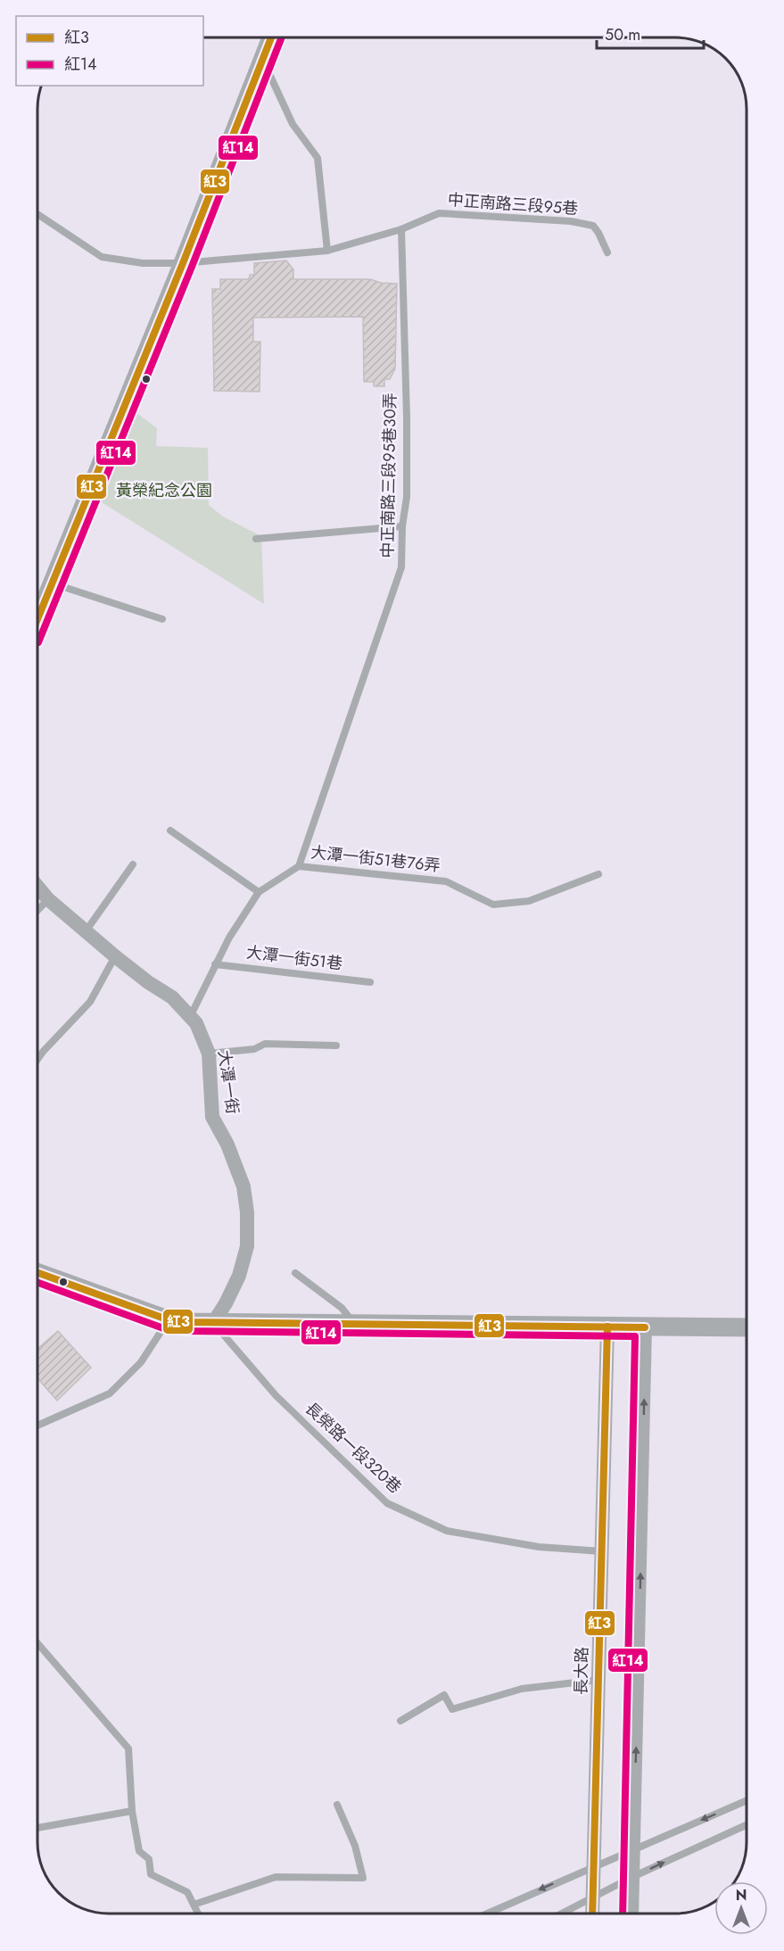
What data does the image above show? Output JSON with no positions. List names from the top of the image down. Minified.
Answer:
{"streets":{"street":["大潭一街","長大路"],"lane":["中正南路三段95巷","中正南路三段95巷30弄","大潭一街51巷76弄","大潭一街51巷","長榮路一段320巷"]},"crossings":[["中正南路三段95巷","中正南路三段95巷30弄"],["中正南路三段95巷30弄","大潭一街51巷76弄"],["中正南路三段95巷30弄","大潭一街51巷"],["大潭一街51巷76弄","大潭一街51巷"],["大潭一街51巷","大潭一街"],["大潭一街","長榮路一段320巷"],["長榮路一段320巷","長大路"]],"parks":["黃榮紀念公園"],"lines":["transit line 紅3","transit line 紅14"],"legend":["紅3","紅14"],"scale_bar":"50 m","north":"top"}
